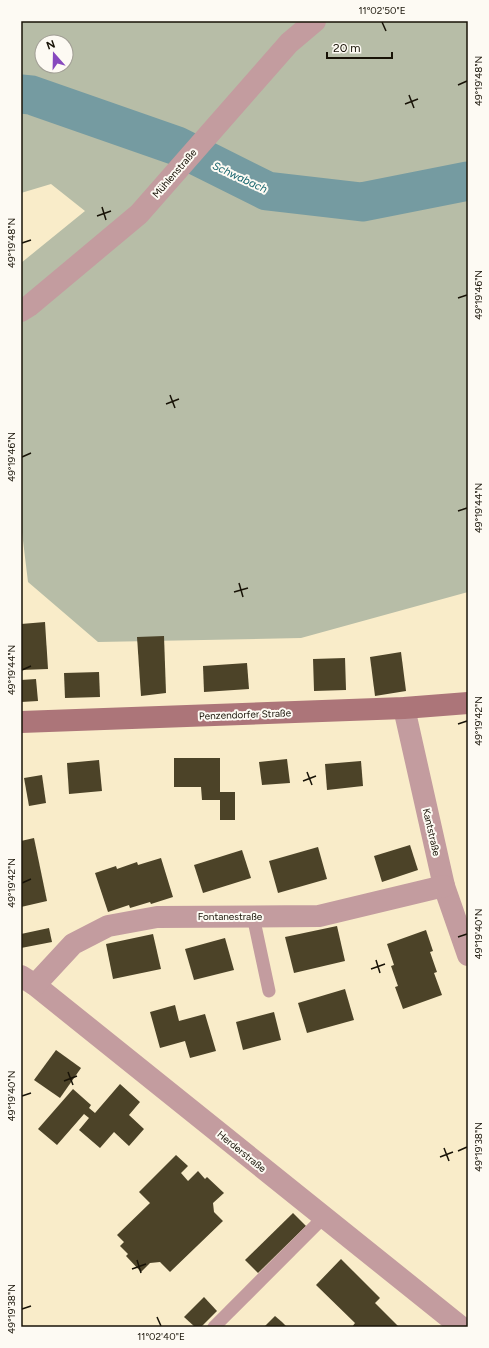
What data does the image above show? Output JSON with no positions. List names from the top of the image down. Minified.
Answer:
{"streets":{"main road":["Penzendorfer Straße"],"street":["Mühlenstraße","Kantstraße","Fontanestraße","Herderstraße"]},"crossings":[["Penzendorfer Straße","Kantstraße"],["Kantstraße","Fontanestraße"],["Fontanestraße","Herderstraße"]],"water":["Schwabach"],"scale_bar":"20 m","north":"top","coordinates":["11°02'50\"E","49°19'48\"N","49°19'46\"N","49°19'44\"N","49°19'42\"N","49°19'40\"N","49°19'38\"N","11°02'40\"E"]}
